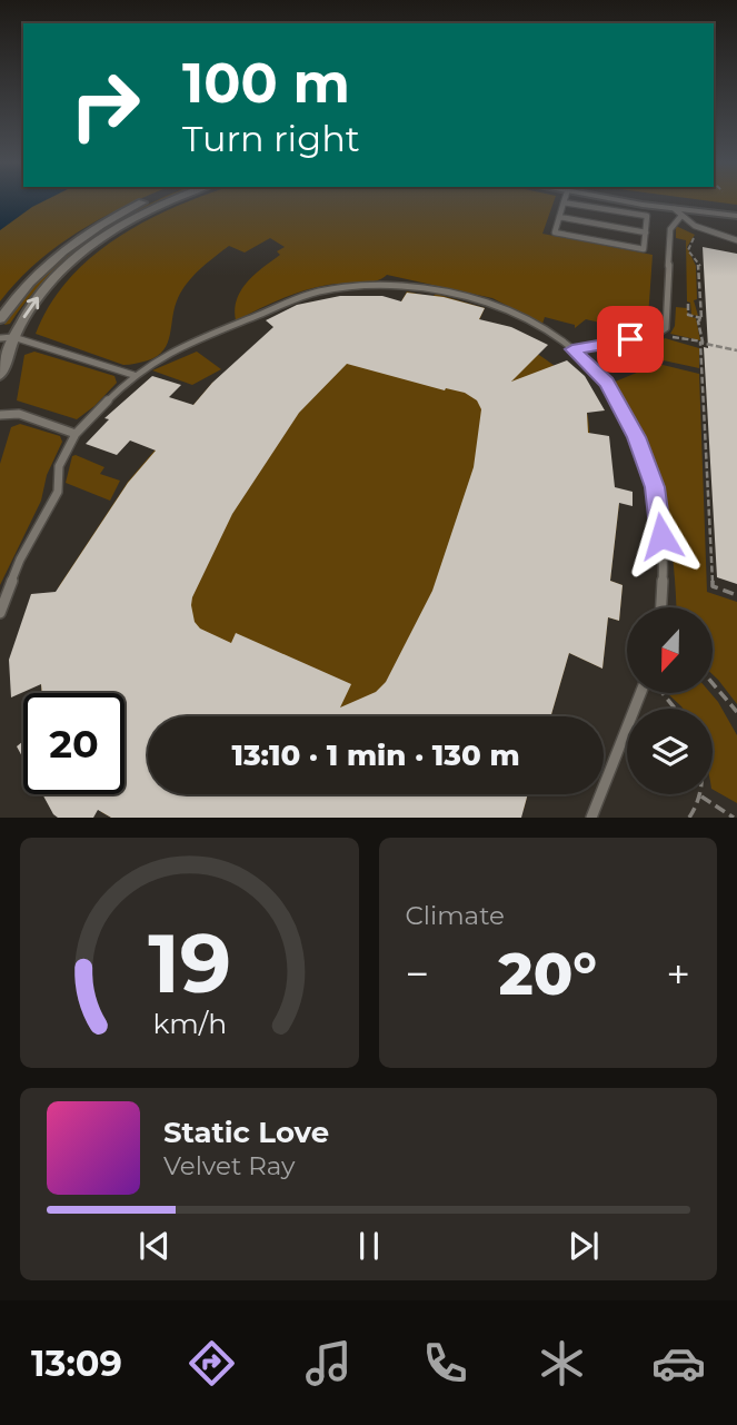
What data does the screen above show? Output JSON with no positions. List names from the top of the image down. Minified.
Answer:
{"north":"bottom","page":{"turn":["100 m","Turn right"],"limit":"20","trip":"13:10 · 1 min · 130 m","tile":"Climate","heat":["−","20°","+"],"song":["Static Love","Velvet Ray"],"tabs":"13:09","gauge":["19","km/h"]}}
